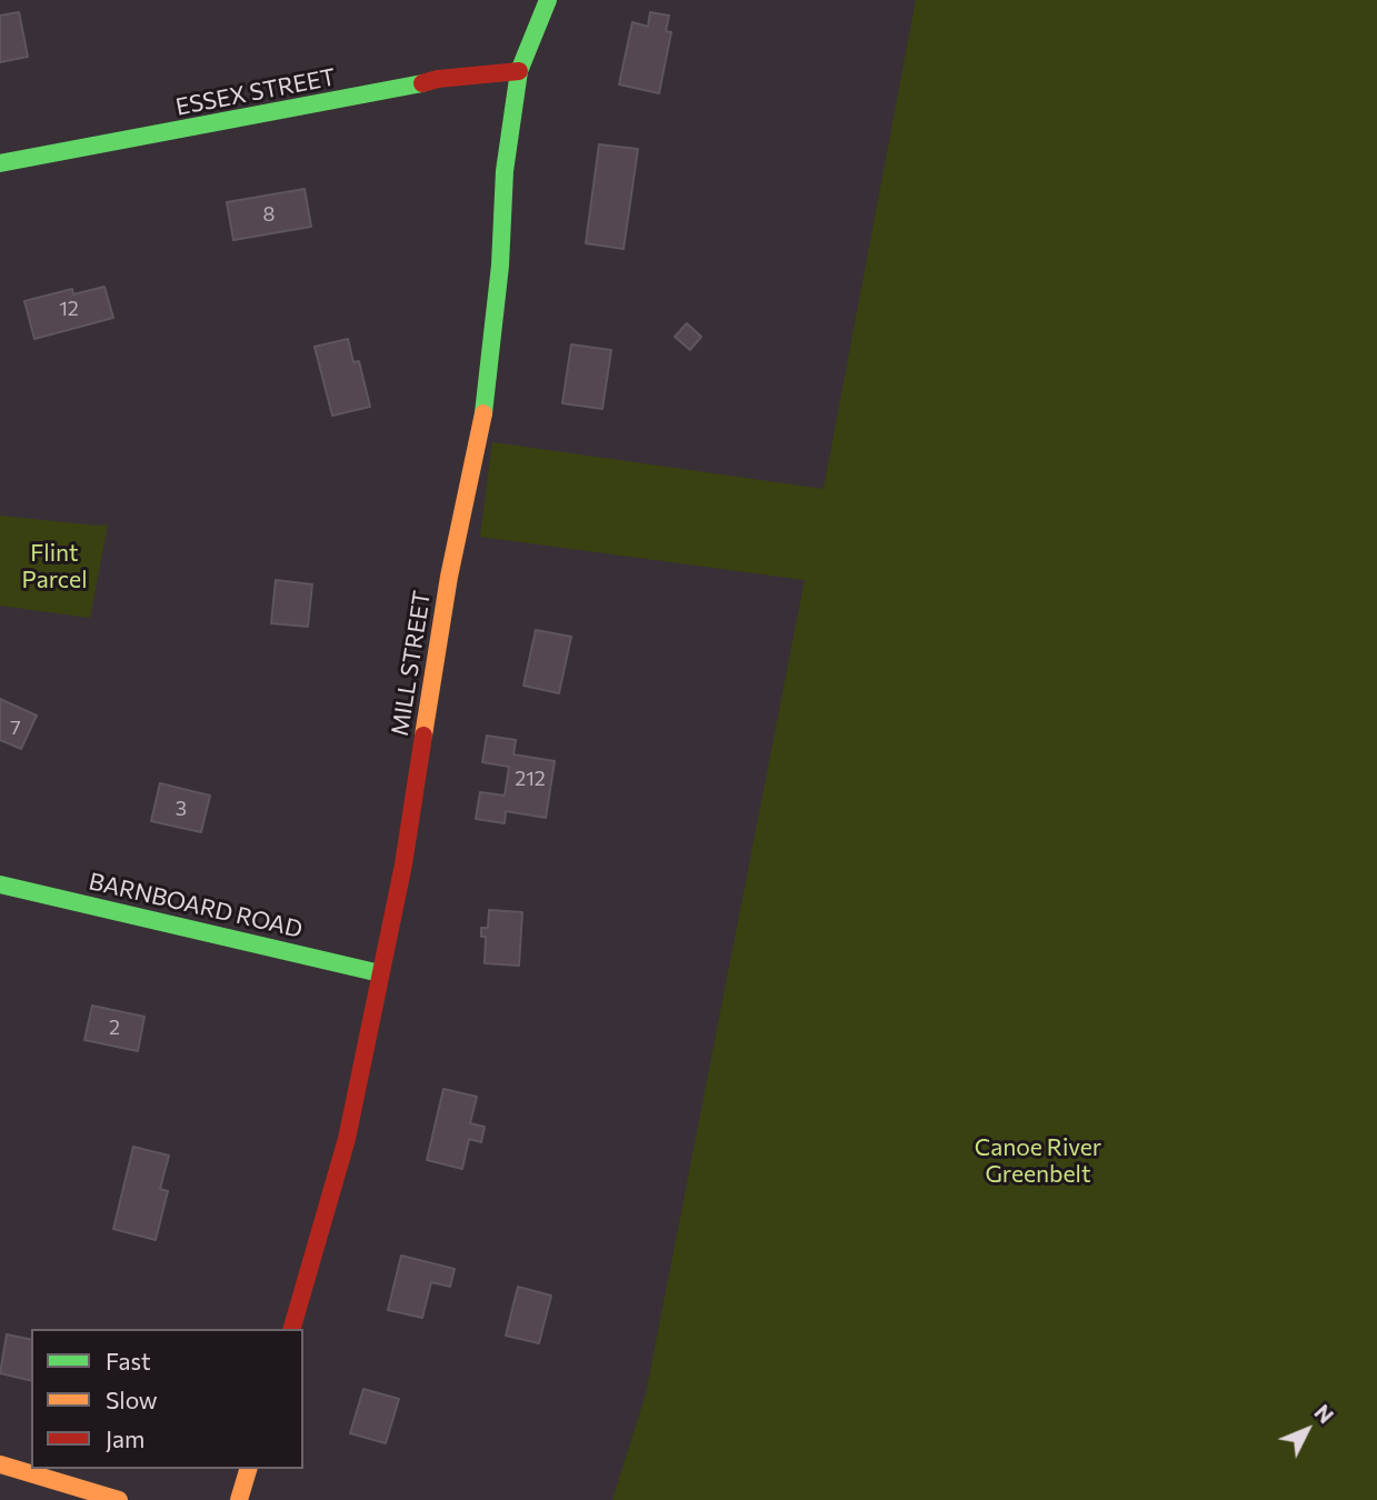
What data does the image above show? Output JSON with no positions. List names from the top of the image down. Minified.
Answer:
{"streets":{"street":["ESSEX STREET","MILL STREET","BARNBOARD ROAD"]},"crossings":[["ESSEX STREET","MILL STREET"],["MILL STREET","BARNBOARD ROAD"]],"parks":["Flint Parcel","Canoe River Greenbelt"],"house_numbers":["8","12","7","212","3","2"],"legend":["Fast","Slow","Jam"],"north":"top right"}
